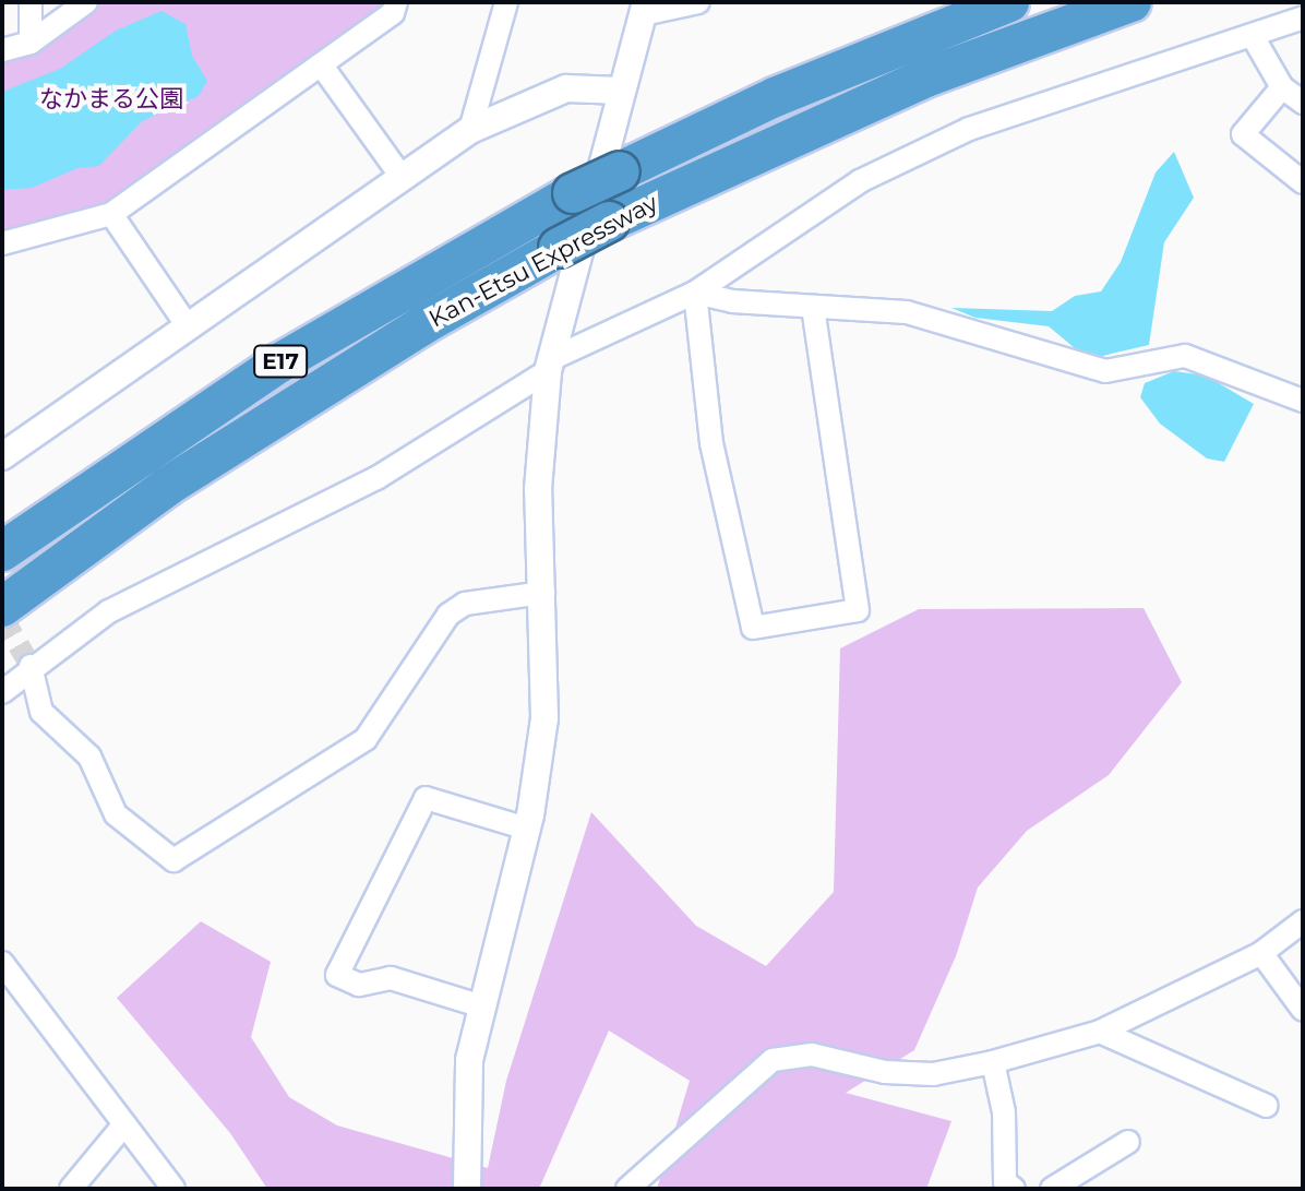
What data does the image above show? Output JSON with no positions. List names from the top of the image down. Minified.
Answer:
{"streets":{"highway":["Kan-Etsu Expressway","E17"]},"parks":["なかまる公園"]}
